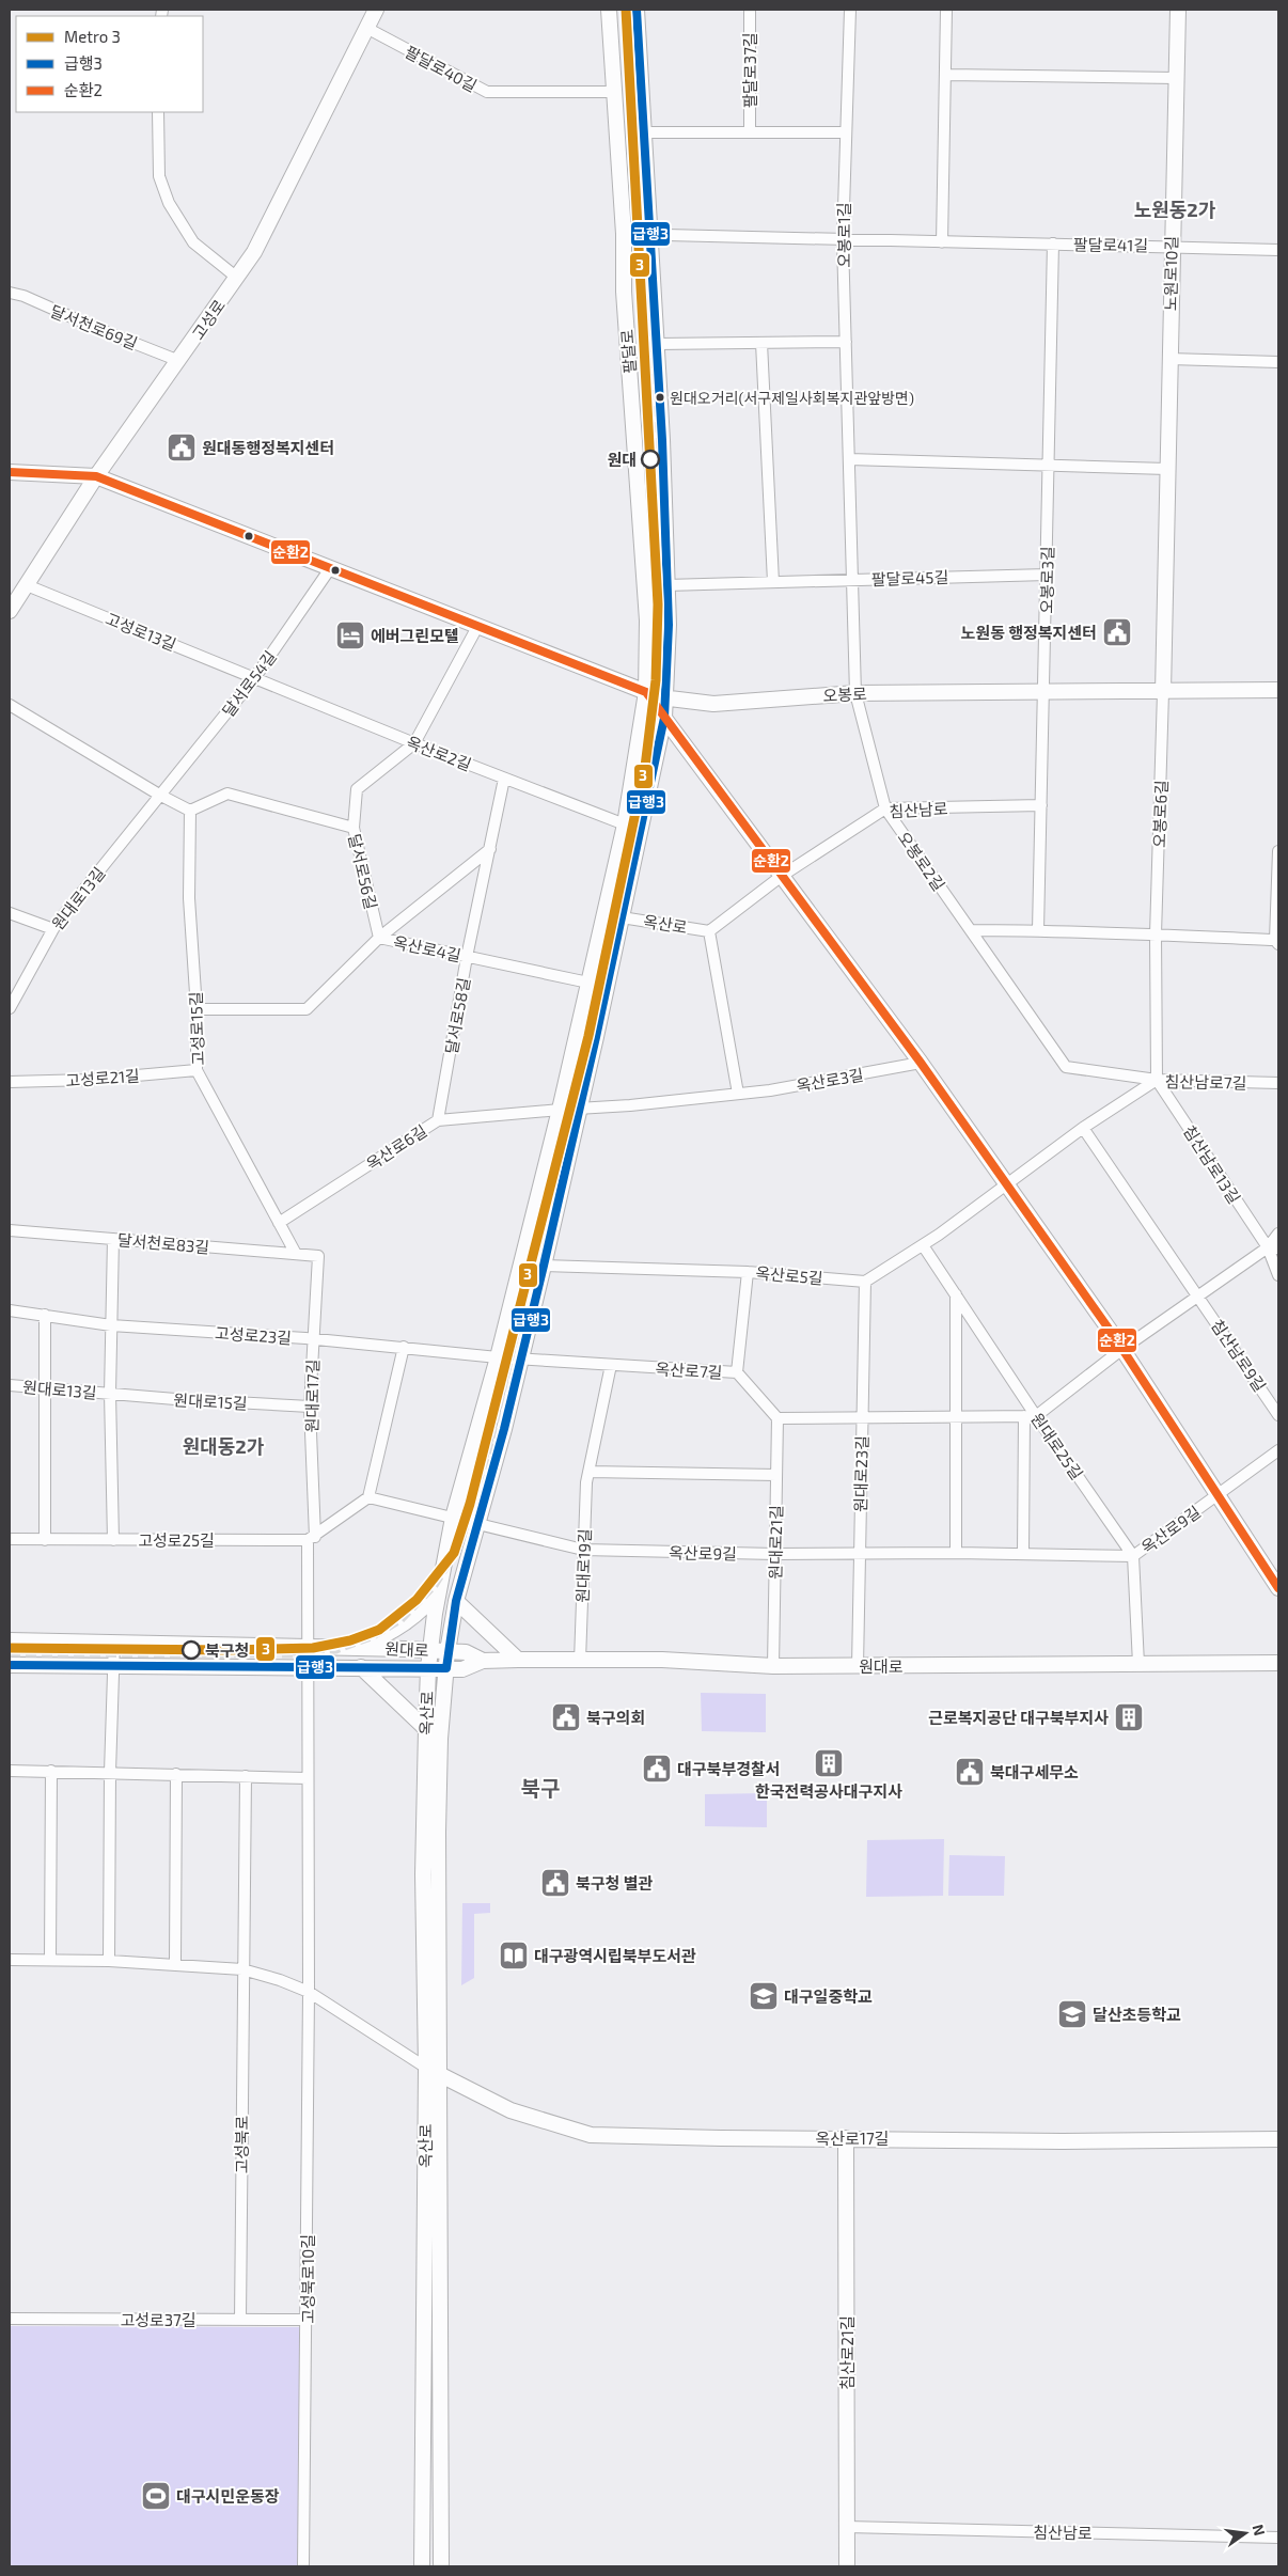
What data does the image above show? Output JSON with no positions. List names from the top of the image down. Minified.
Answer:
{"streets":{"main road":["노원로10길","고성로","팔달로","오봉로","옥산로","원대로","옥산로17길","침산로21길"],"street":["팔달로40길","팔달로37길","오봉로1길","팔달로41길","달서천로69길","팔달로45길","오봉로3길","고성로13길","달서로54길","옥산로2길","침산남로","오봉로6길","오봉로2길","달서로56길","원대로13길","옥산로4길","달서로58길","고성로15길","고성로21길","옥산로3길","침산남로7길","옥산로6길","침산남로13길","달서천로83길","옥산로5길","고성로23길","침산남로9길","옥산로7길","원대로17길","원대로15길","원대로25길","원대로23길","옥산로9길","고성로25길","원대로21길","원대로19길","고성북로","고성북로10길","고성로37길"]},"crossings":[["팔달로40길","고성로"],["팔달로40길","팔달로"],["오봉로1길","팔달로41길"],["오봉로1길","팔달로"],["오봉로1길","팔달로45길"],["오봉로1길","오봉로"],["오봉로1길","오봉로2길"],["팔달로41길","노원로10길"],["팔달로41길","팔달로"],["팔달로41길","오봉로3길"],["팔달로41길","옥산로"],["노원로10길","오봉로"],["노원로10길","오봉로6길"],["고성로","달서천로69길"],["고성로","고성로13길"],["고성로","오봉로"],["팔달로","오봉로"],["팔달로","옥산로"],["팔달로45길","오봉로3길"],["팔달로45길","옥산로"],["오봉로3길","오봉로"],["고성로13길","달서로54길"],["고성로13길","옥산로2길"],["달서로54길","오봉로"],["달서로54길","옥산로2길"],["달서로54길","원대로13길"],["오봉로","오봉로6길"],["오봉로","오봉로2길"],["오봉로","달서로56길"],["오봉로","옥산로"],["옥산로2길","달서로56길"],["옥산로2길","옥산로"],["옥산로2길","달서로58길"],["침산남로","오봉로2길"],["침산남로","옥산로"],["침산남로","침산로21길"],["오봉로6길","오봉로2길"],["오봉로6길","침산남로7길"],["오봉로6길","침산남로13길"],["오봉로2길","침산남로7길"],["오봉로2길","침산남로13길"],["달서로56길","옥산로4길"],["원대로13길","원대로15길"],["옥산로","옥산로4길"],["옥산로","옥산로3길"],["옥산로","옥산로6길"],["옥산로","옥산로5길"],["옥산로","고성로23길"],["옥산로","옥산로7길"],["옥산로","옥산로9길"],["옥산로","원대로"],["옥산로","옥산로17길"],["옥산로4길","달서로58길"],["옥산로4길","고성로15길"],["달서로58길","옥산로6길"],["고성로15길","고성로21길"],["고성로15길","옥산로6길"],["고성로15길","달서천로83길"],["옥산로3길","옥산로6길"],["침산남로7길","침산남로13길"],["달서천로83길","원대로17길"],["옥산로5길","원대로23길"],["고성로23길","옥산로7길"],["고성로23길","원대로17길"],["옥산로7길","원대로21길"],["옥산로7길","원대로19길"],["원대로17길","원대로15길"],["원대로17길","고성로25길"],["원대로25길","옥산로9길"],["원대로23길","옥산로9길"],["원대로23길","원대로"],["옥산로9길","원대로21길"],["옥산로9길","원대로19길"],["원대로21길","원대로"],["원대로19길","원대로"],["옥산로17길","침산로21길"],["고성북로","고성로37길"],["고성북로10길","고성로37길"]],"districts":["노원동2가","원대동2가","북구"],"places":{"other":["원대오거리(서구제일사회복지관앞방면)","원대","북구청"],"public building":["원대동행정복지센터","노원동 행정복지센터","북구의회","대구북부경찰서","북대구세무소","북구청 별관"],"hotel":["에버그린모텔"],"building":["근로복지공단 대구북부지사","한국전력공사대구지사"],"library":["대구광역시립북부도서관"],"school or university":["대구일중학교","달산초등학교"],"sports":["대구시민운동장"]},"lines":["metro line 3","transit line 급행3","transit line 순환2"],"legend":["Metro 3","급행3","순환2"],"north":"right"}
